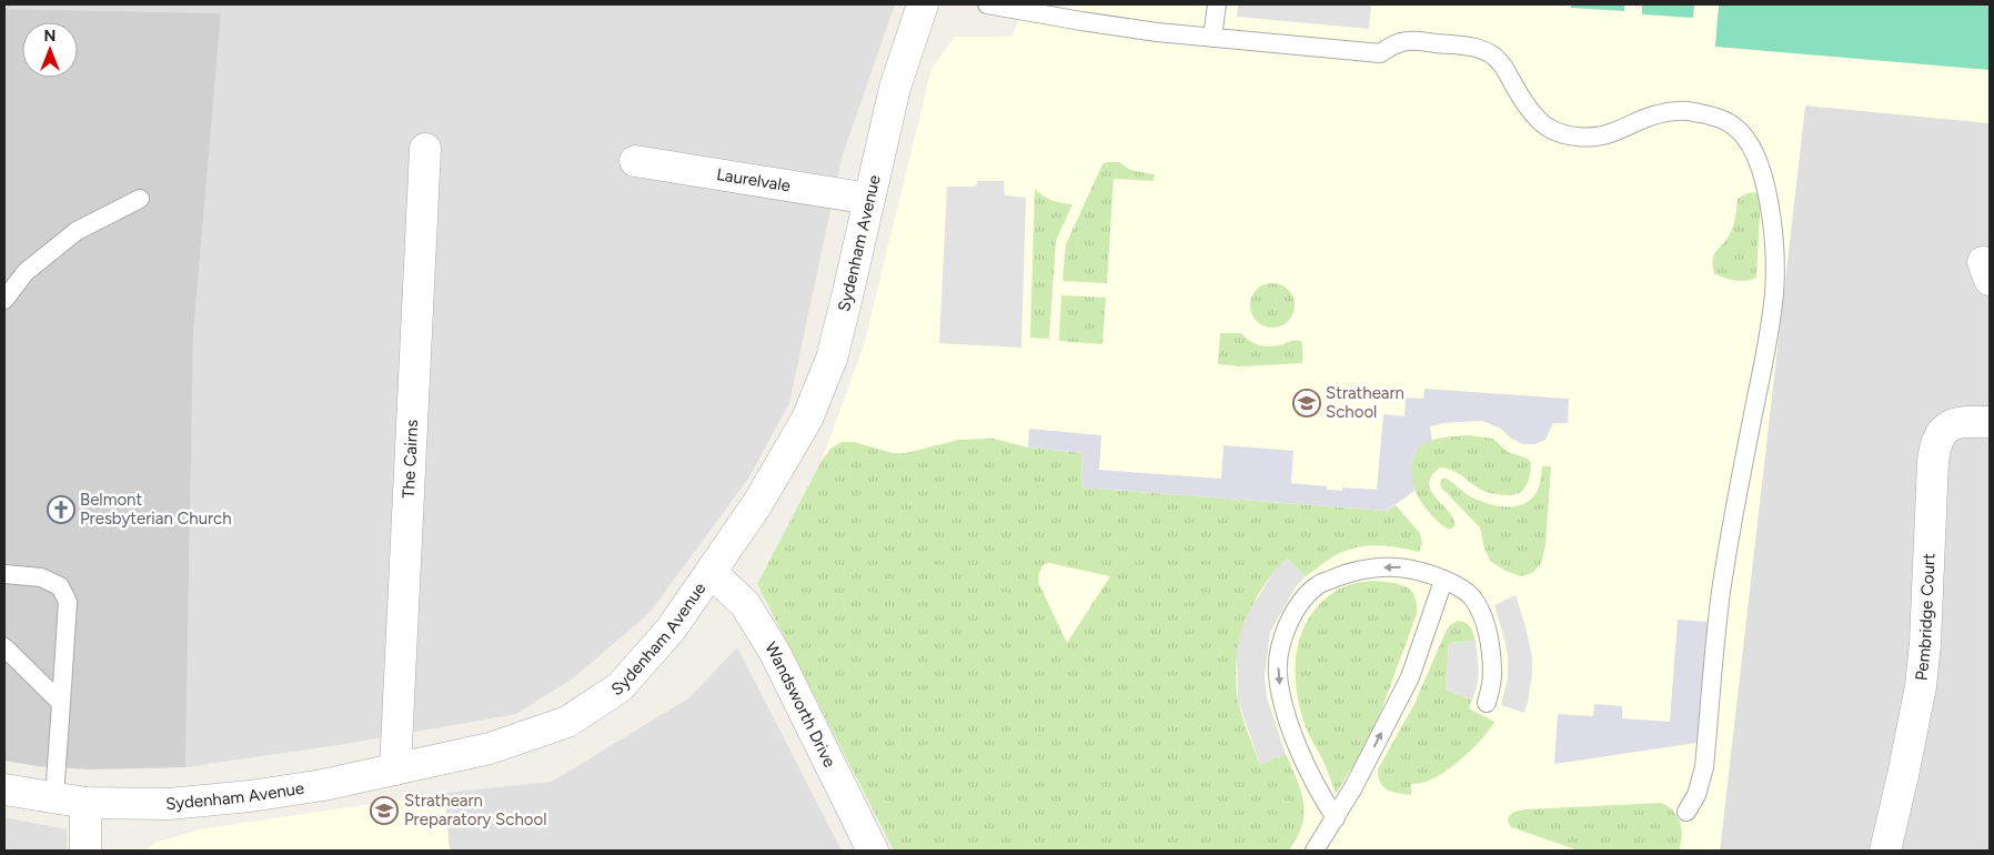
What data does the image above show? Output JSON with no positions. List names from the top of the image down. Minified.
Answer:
{"streets":{"street":["Laurelvale","Sydenham Avenue","The Cairns","Pembridge Court","Wandsworth Drive"]},"crossings":[["Laurelvale","Sydenham Avenue"],["Sydenham Avenue","The Cairns"],["Sydenham Avenue","Wandsworth Drive"]],"places":{"school or university":["Strathearn School","Strathearn Preparatory School"],"church":["Belmont Presbyterian Church"]},"north":"top"}
